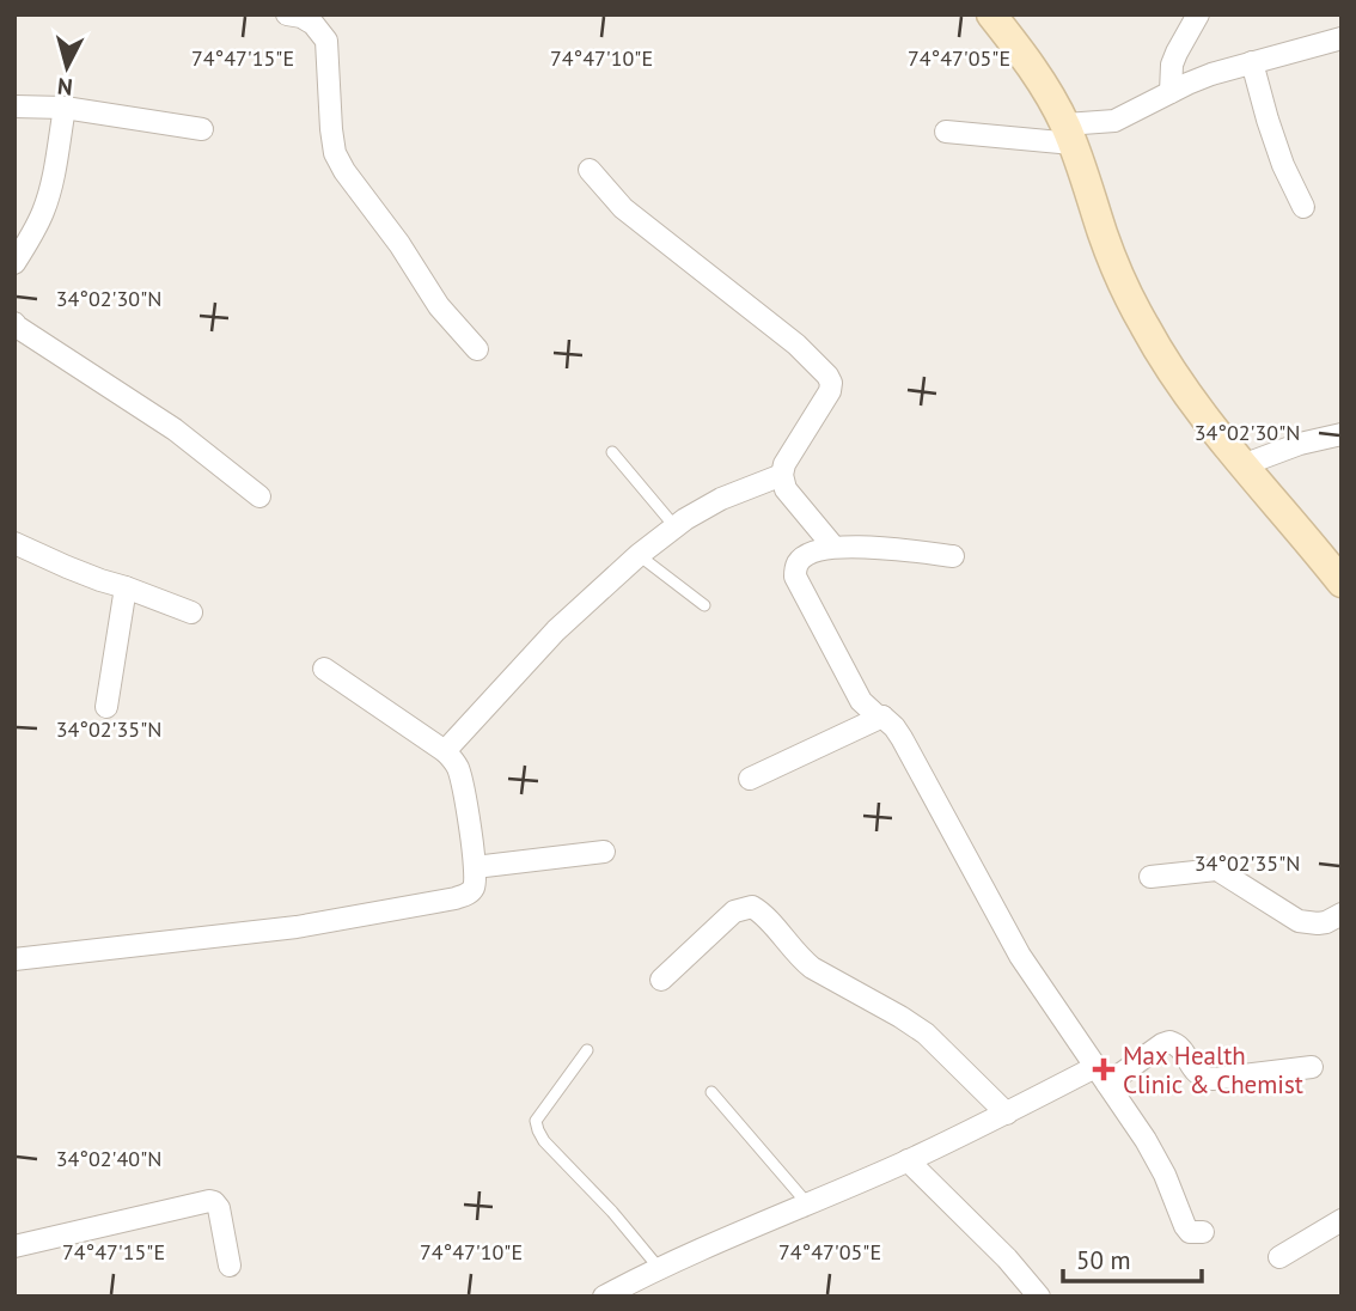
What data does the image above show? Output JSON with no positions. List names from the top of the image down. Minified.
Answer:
{"places":{"health":["Max Health Clinic & Chemist"]},"scale_bar":"50 m","north":"bottom","coordinates":["74°47'15\"E","74°47'10\"E","74°47'05\"E","34°02'30\"N","34°02'35\"N","34°02'40\"N"]}
